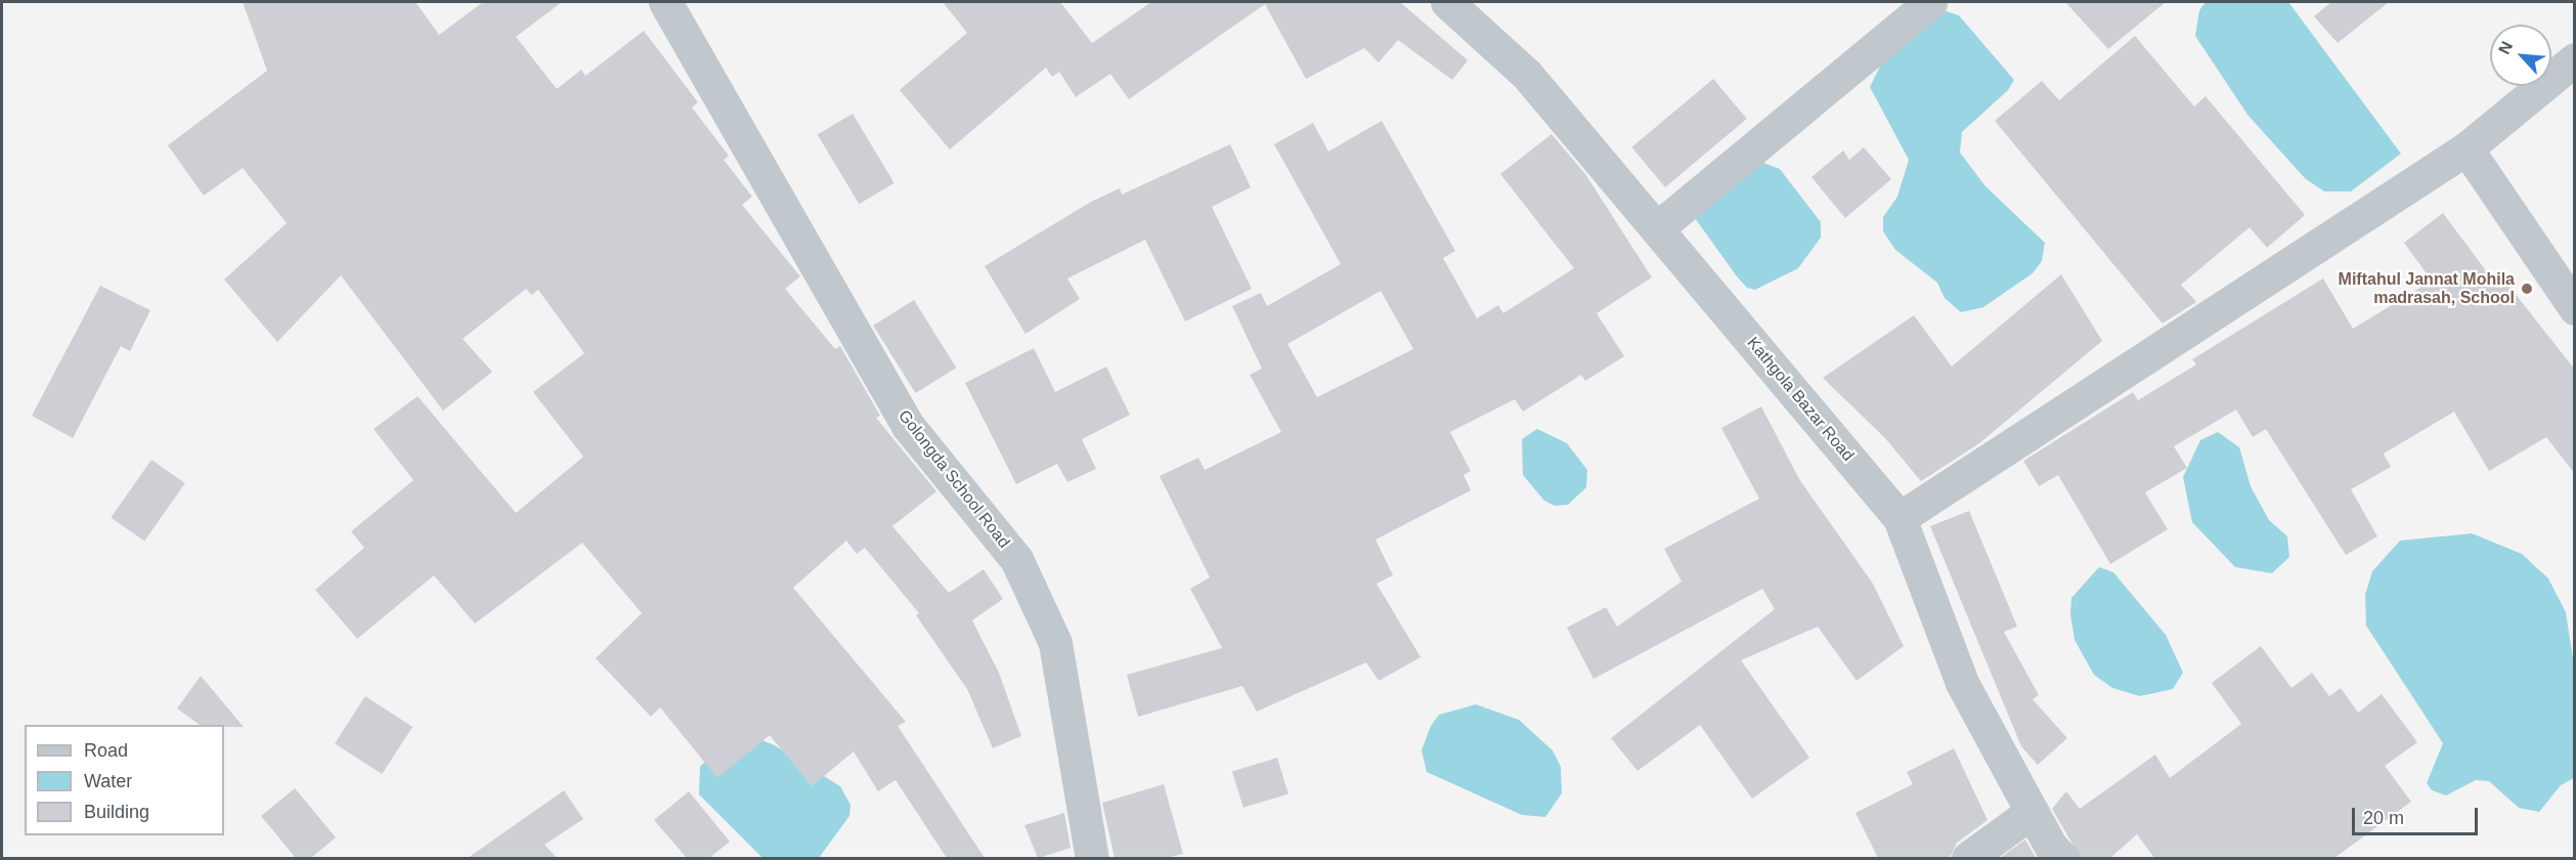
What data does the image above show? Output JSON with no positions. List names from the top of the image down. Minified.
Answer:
{"streets":{"street":["Kathgola Bazar Road","Golongda School Road"]},"places":["Miftahul Jannat Mohila madrasah, School"],"legend":["Road","Water","Building"],"scale_bar":"20 m","north":"top left"}
